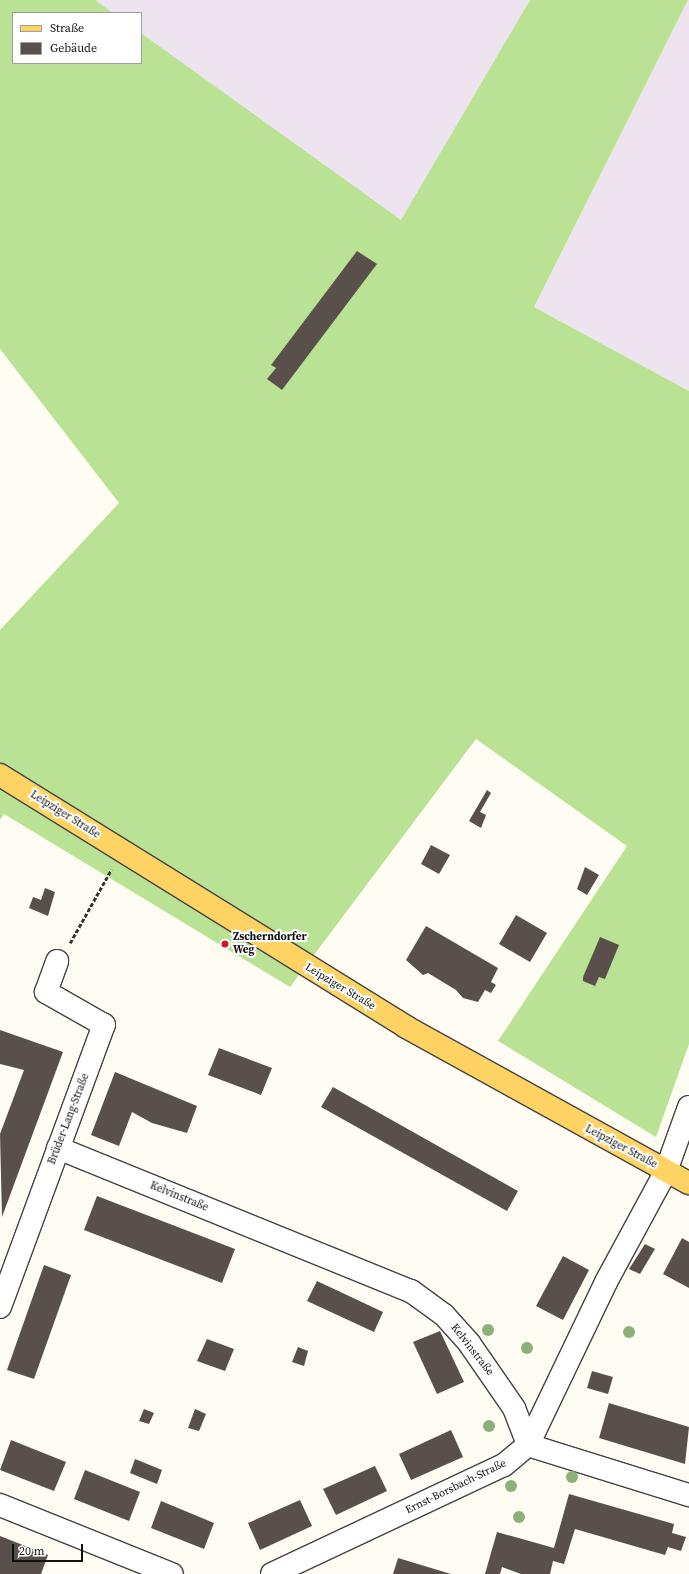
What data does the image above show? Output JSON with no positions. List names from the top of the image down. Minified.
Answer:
{"streets":{"main road":["Leipziger Straße"],"street":["Brüder-Lang-Straße","Kelvinstraße","Ernst-Borsbach-Straße"]},"crossings":[["Brüder-Lang-Straße","Kelvinstraße"],["Kelvinstraße","Ernst-Borsbach-Straße"]],"places":["Zscherndorfer Weg"],"legend":["Straße","Gebäude"],"scale_bar":"20 m"}
